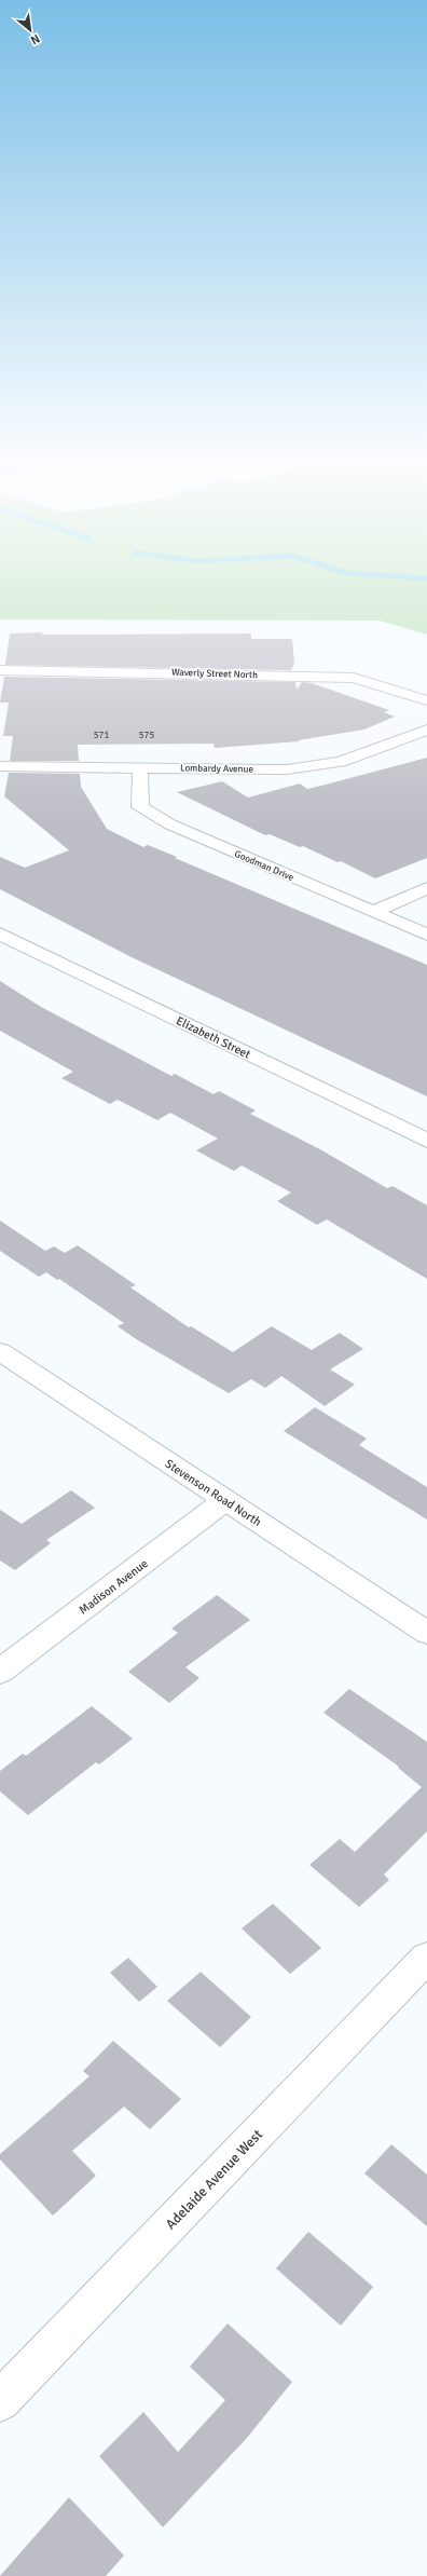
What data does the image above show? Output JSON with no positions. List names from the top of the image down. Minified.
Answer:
{"streets":{"street":["Waverly Street North","Lombardy Avenue","Goodman Drive","Elizabeth Street","Stevenson Road North","Madison Avenue","Adelaide Avenue West"]},"crossings":[["Lombardy Avenue","Goodman Drive"],["Stevenson Road North","Madison Avenue"]],"house_numbers":["571","575"],"north":"bottom right"}
